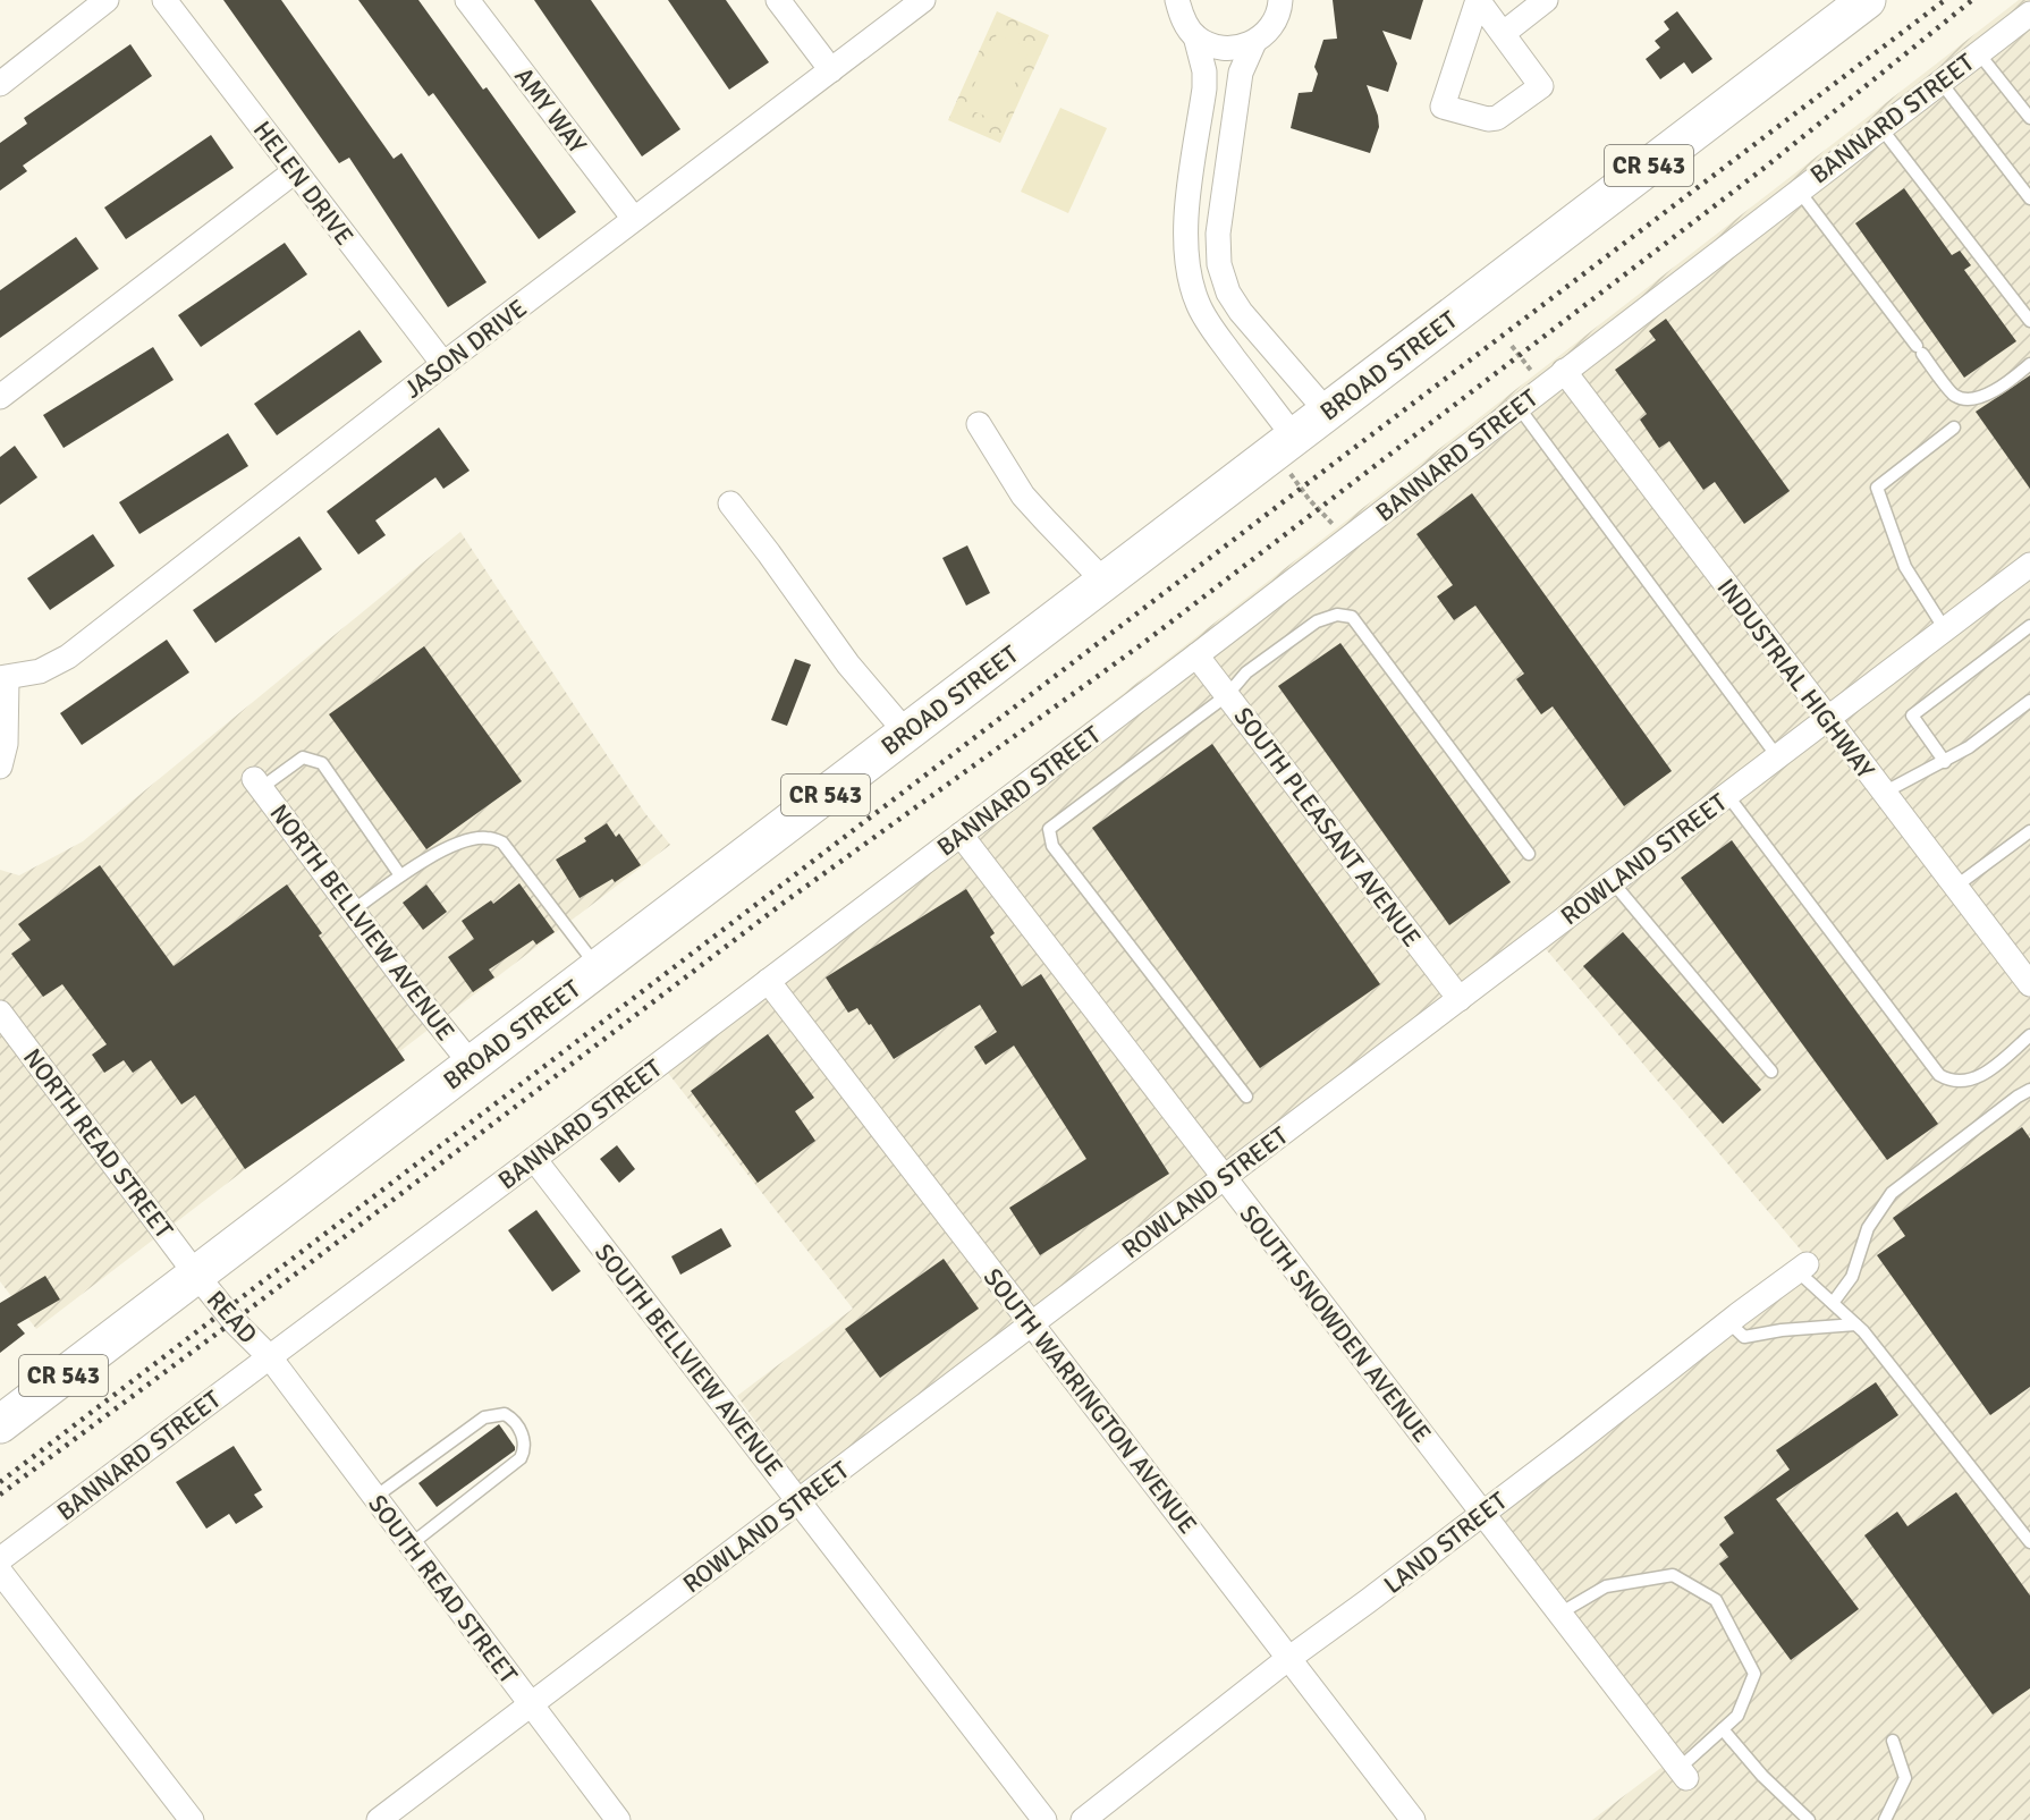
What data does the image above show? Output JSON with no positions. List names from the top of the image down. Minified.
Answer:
{"streets":{"main road":["CR 543","BROAD STREET"],"street":["AMY WAY","BANNARD STREET","HELEN DRIVE","JASON DRIVE","INDUSTRIAL HIGHWAY","SOUTH PLEASANT AVENUE","ROWLAND STREET","NORTH BELLVIEW AVENUE","NORTH READ STREET","READ","SOUTH SNOWDEN AVENUE","SOUTH BELLVIEW AVENUE","SOUTH WARRINGTON AVENUE","LAND STREET","SOUTH READ STREET"]},"crossings":[["AMY WAY","JASON DRIVE"],["BANNARD STREET","INDUSTRIAL HIGHWAY"],["BANNARD STREET","SOUTH PLEASANT AVENUE"],["BANNARD STREET","READ"],["BANNARD STREET","SOUTH SNOWDEN AVENUE"],["BANNARD STREET","SOUTH BELLVIEW AVENUE"],["BANNARD STREET","SOUTH WARRINGTON AVENUE"],["BANNARD STREET","SOUTH READ STREET"],["HELEN DRIVE","JASON DRIVE"],["BROAD STREET","NORTH BELLVIEW AVENUE"],["BROAD STREET","NORTH READ STREET"],["BROAD STREET","READ"],["INDUSTRIAL HIGHWAY","ROWLAND STREET"],["SOUTH PLEASANT AVENUE","ROWLAND STREET"],["ROWLAND STREET","SOUTH SNOWDEN AVENUE"],["ROWLAND STREET","SOUTH BELLVIEW AVENUE"],["ROWLAND STREET","SOUTH WARRINGTON AVENUE"],["ROWLAND STREET","SOUTH READ STREET"],["NORTH READ STREET","READ"],["READ","SOUTH READ STREET"],["SOUTH SNOWDEN AVENUE","LAND STREET"],["SOUTH WARRINGTON AVENUE","LAND STREET"]]}
